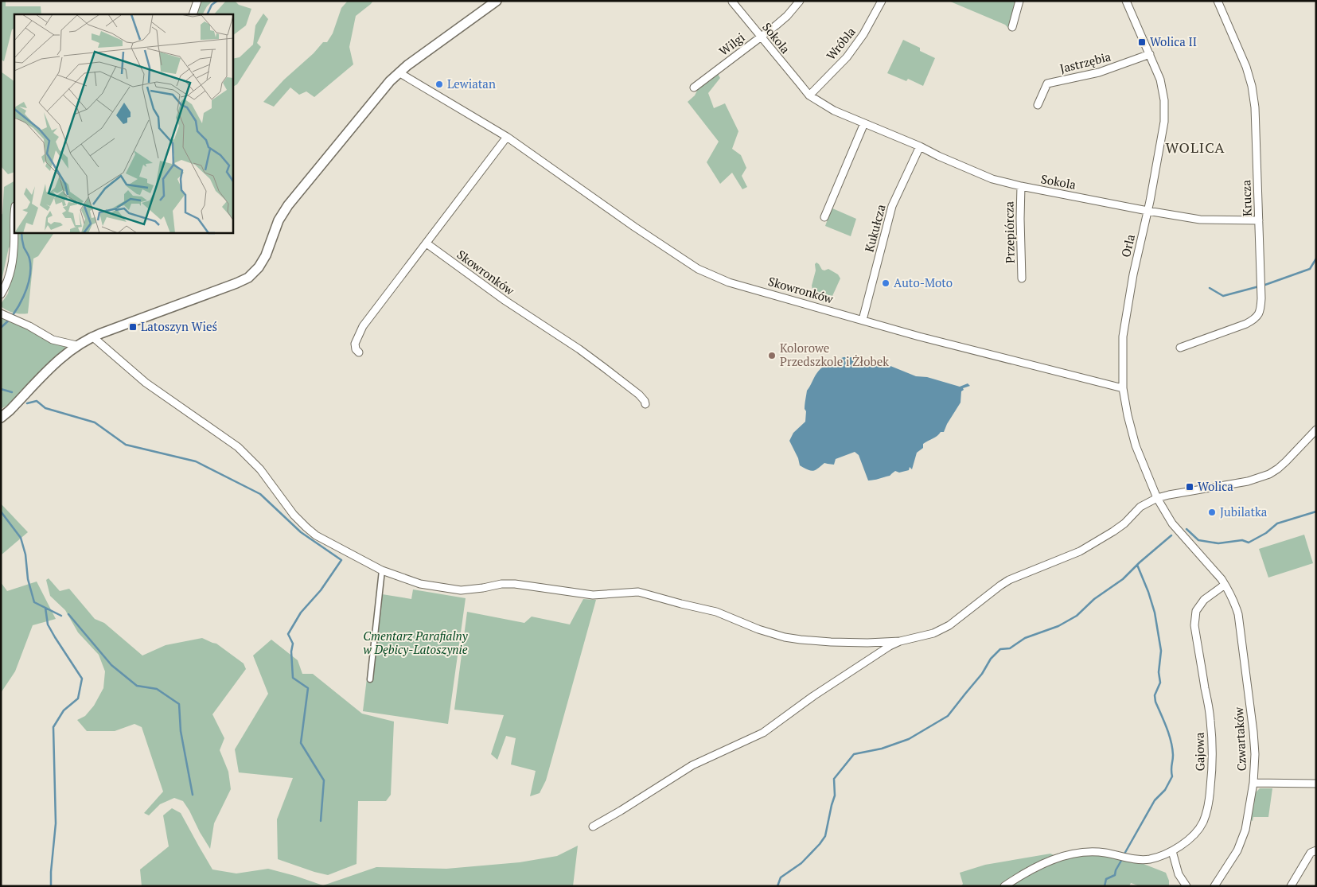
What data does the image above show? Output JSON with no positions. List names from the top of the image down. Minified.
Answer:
{"streets":{"street":["Sokola","Wróbla","Wilgi","Jastrzębia","Krucza","Kukułcza","Przepiórcza","Orla","Skowronków","Czwartaków","Gajowa"]},"crossings":[["Sokola","Wróbla"],["Sokola","Wilgi"],["Sokola","Krucza"],["Sokola","Kukułcza"],["Sokola","Przepiórcza"],["Sokola","Orla"],["Jastrzębia","Orla"],["Kukułcza","Skowronków"],["Orla","Skowronków"],["Czwartaków","Gajowa"]],"districts":["WOLICA"],"parks":["Cmentarz Parafialny w Dębicy-Latoszynie"],"places":{"transit":["Wolica II","Latoszyn Wieś","Wolica"],"other":["Lewiatan","Auto-Moto","Kolorowe Przedszkole i Żłobek","Jubilatka"]}}
